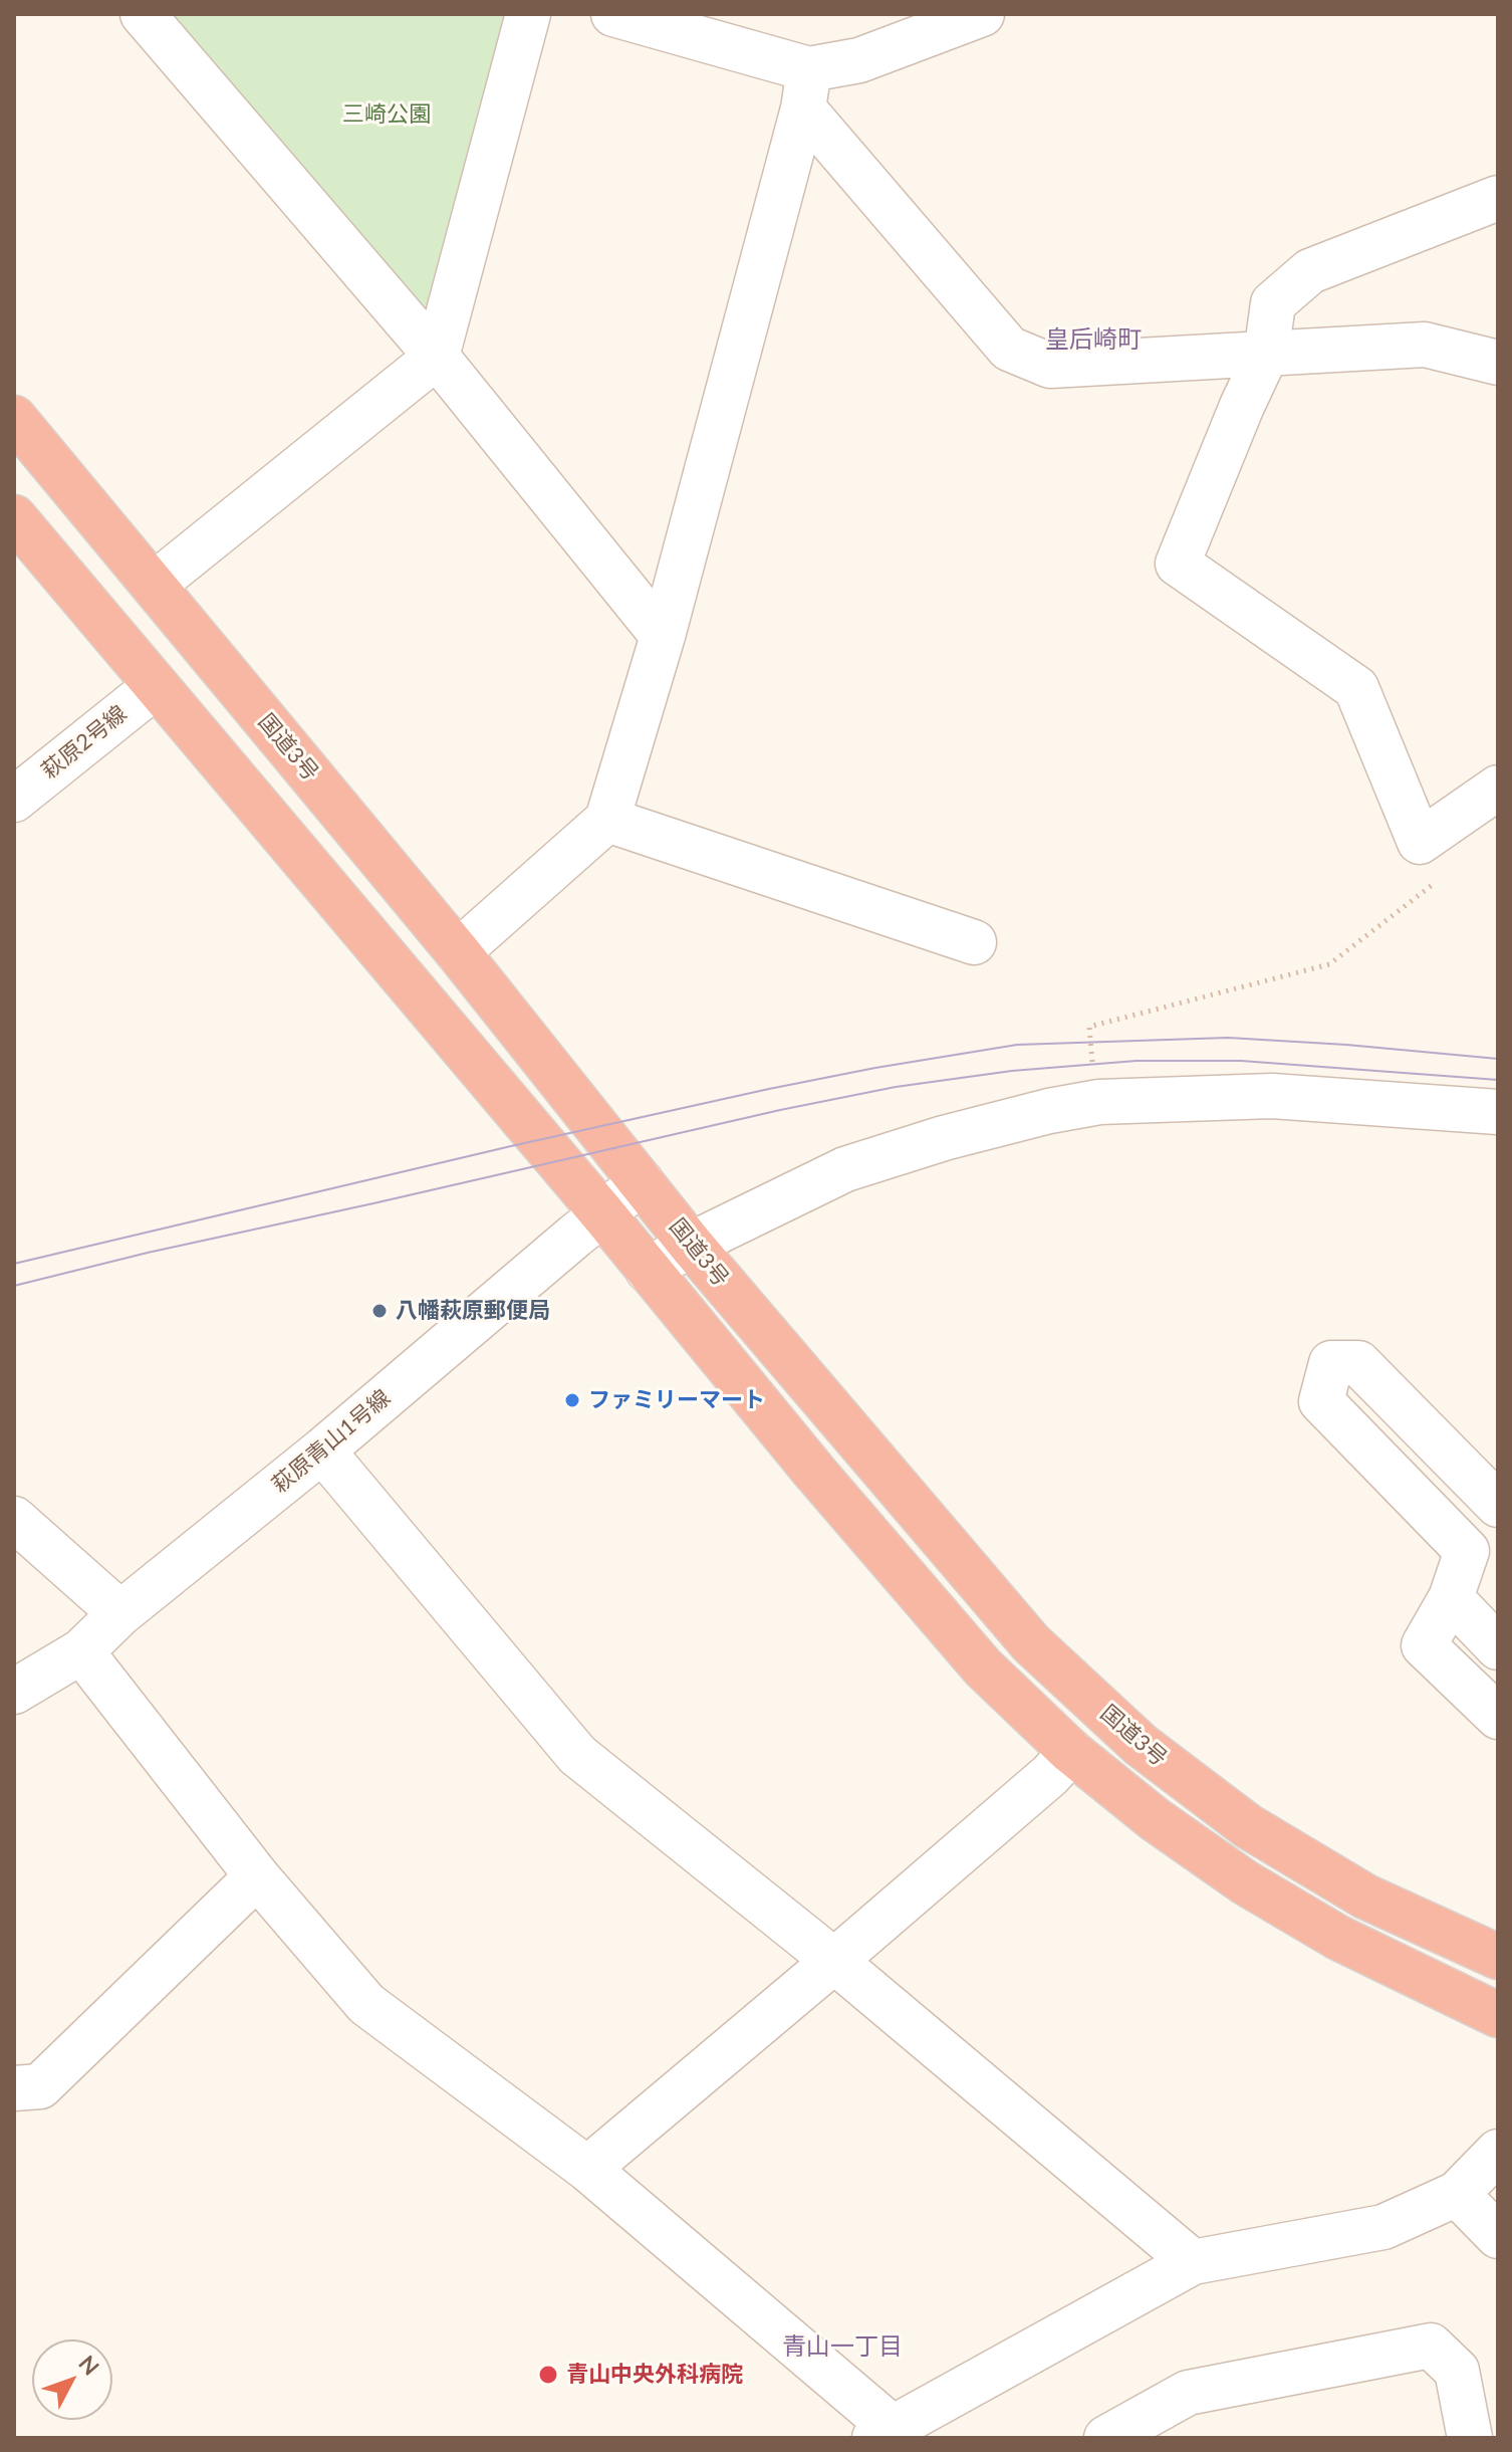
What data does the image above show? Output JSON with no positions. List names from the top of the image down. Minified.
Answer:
{"streets":{"highway":["国道3号"],"street":["萩原2号線","萩原青山1号線"]},"crossings":[["国道3号","萩原青山1号線"]],"districts":["皇后崎町","青山一丁目"],"parks":["三崎公園"],"places":["八幡萩原郵便局","ファミリーマート","青山中央外科病院"],"north":"top right"}
